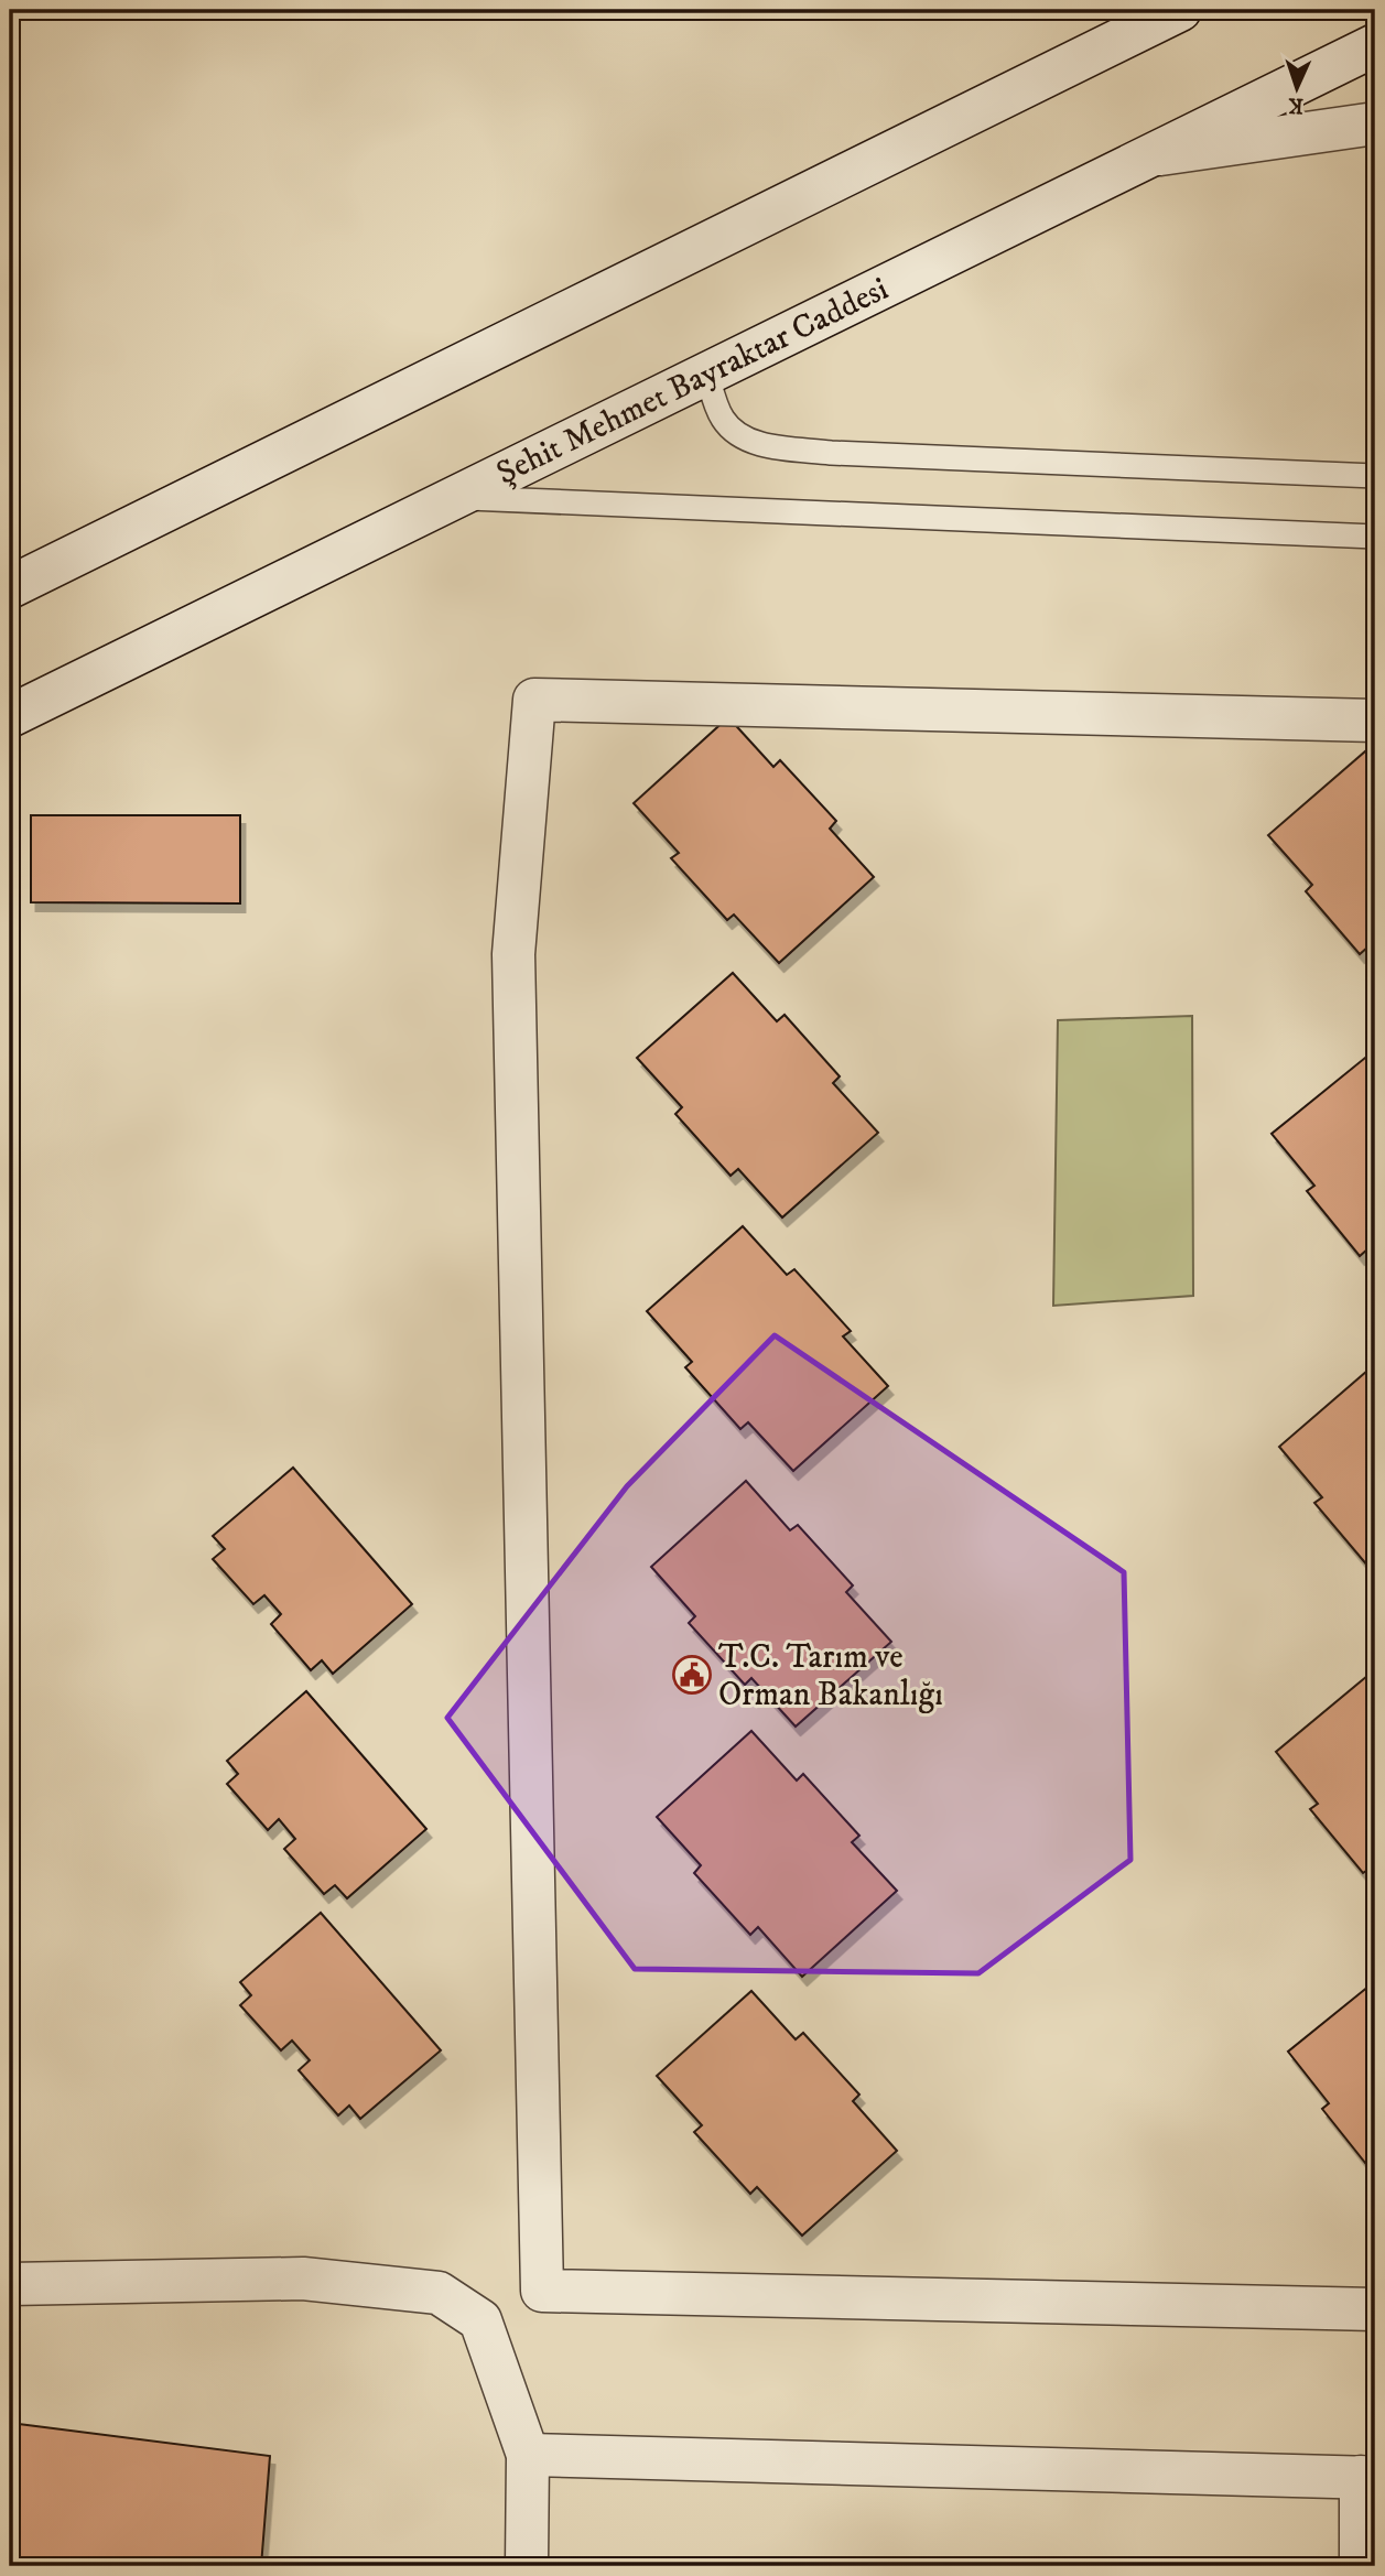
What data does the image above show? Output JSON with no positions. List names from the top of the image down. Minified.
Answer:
{"streets":{"street":["Şehit Mehmet Bayraktar Caddesi"]},"places":{"public building":["T.C. Tarım ve Orman Bakanlığı"]},"north":"bottom"}
